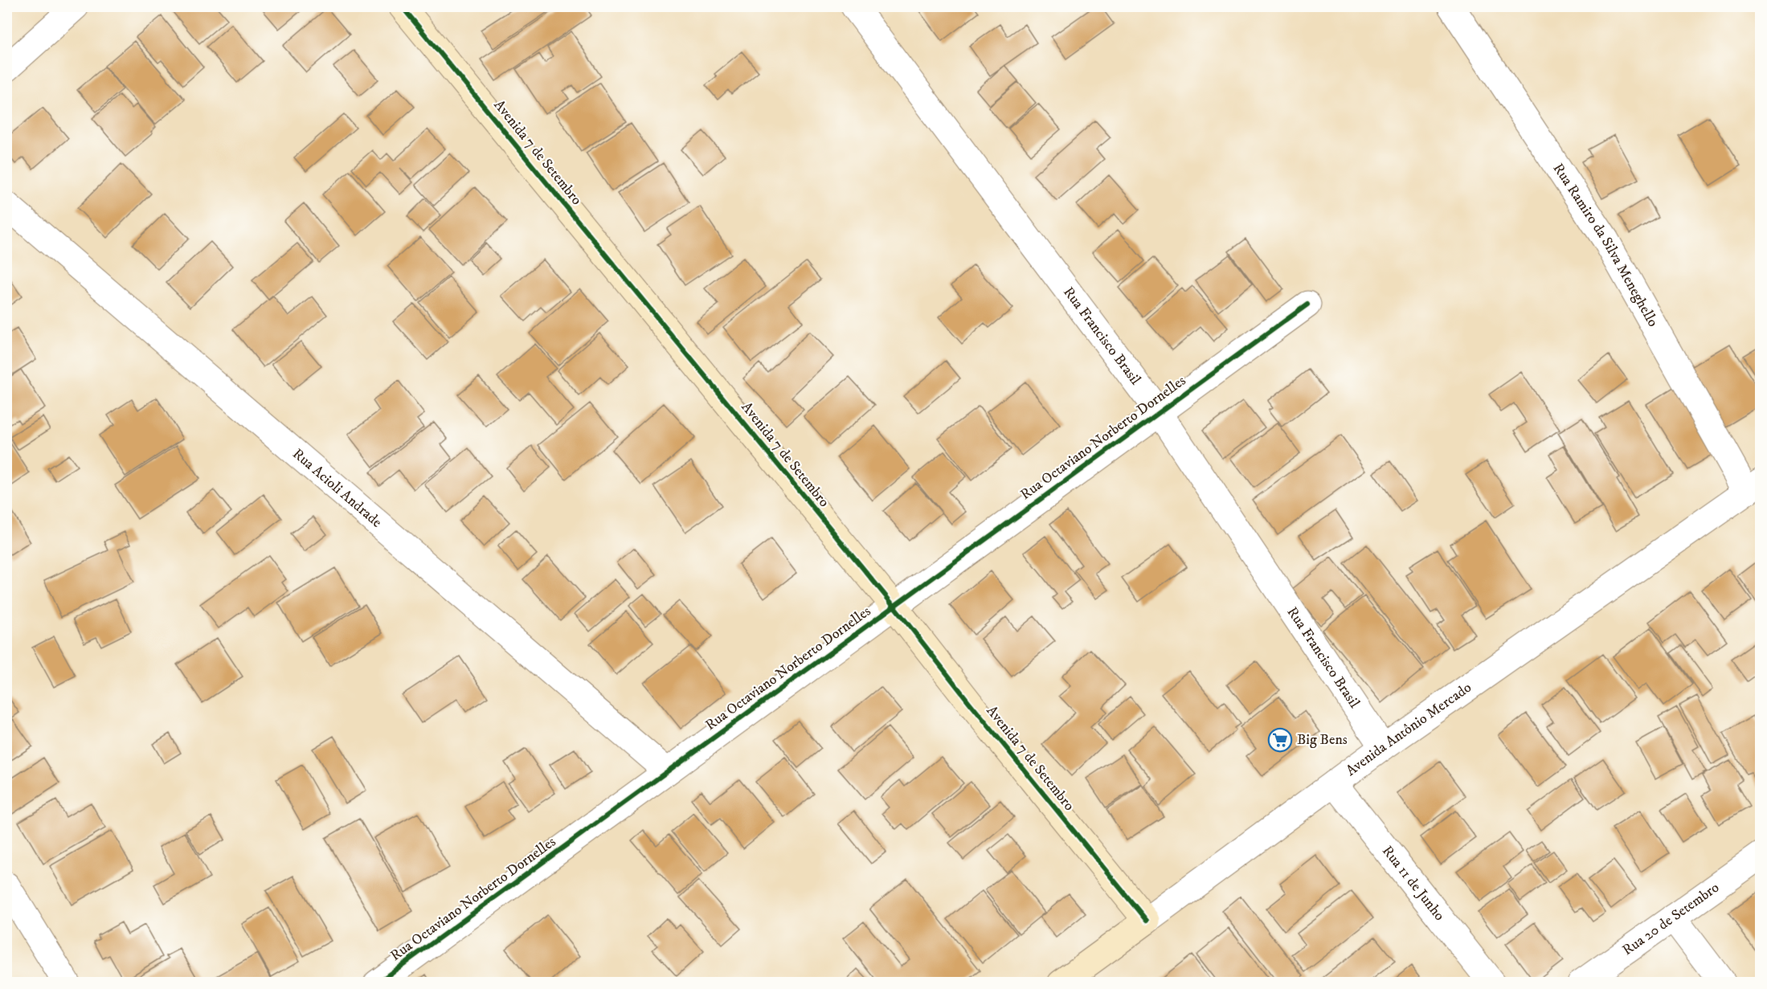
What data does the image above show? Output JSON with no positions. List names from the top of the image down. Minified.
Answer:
{"streets":{"street":["Avenida 7 de Setembro","Rua Ramiro da Silva Meneghello","Rua Francisco Brasil","Rua Octaviano Norberto Dornelles","Rua Acioli Andrade","Avenida Antônio Mercado","Rua 11 de Junho","Rua 20 de Setembro"]},"crossings":[["Avenida 7 de Setembro","Rua Octaviano Norberto Dornelles"],["Avenida 7 de Setembro","Avenida Antônio Mercado"],["Rua Ramiro da Silva Meneghello","Avenida Antônio Mercado"],["Rua Francisco Brasil","Rua Octaviano Norberto Dornelles"],["Rua Francisco Brasil","Avenida Antônio Mercado"],["Rua Octaviano Norberto Dornelles","Rua Acioli Andrade"],["Avenida Antônio Mercado","Rua 11 de Junho"]],"places":{"supermarket":["Big Bens"]}}
